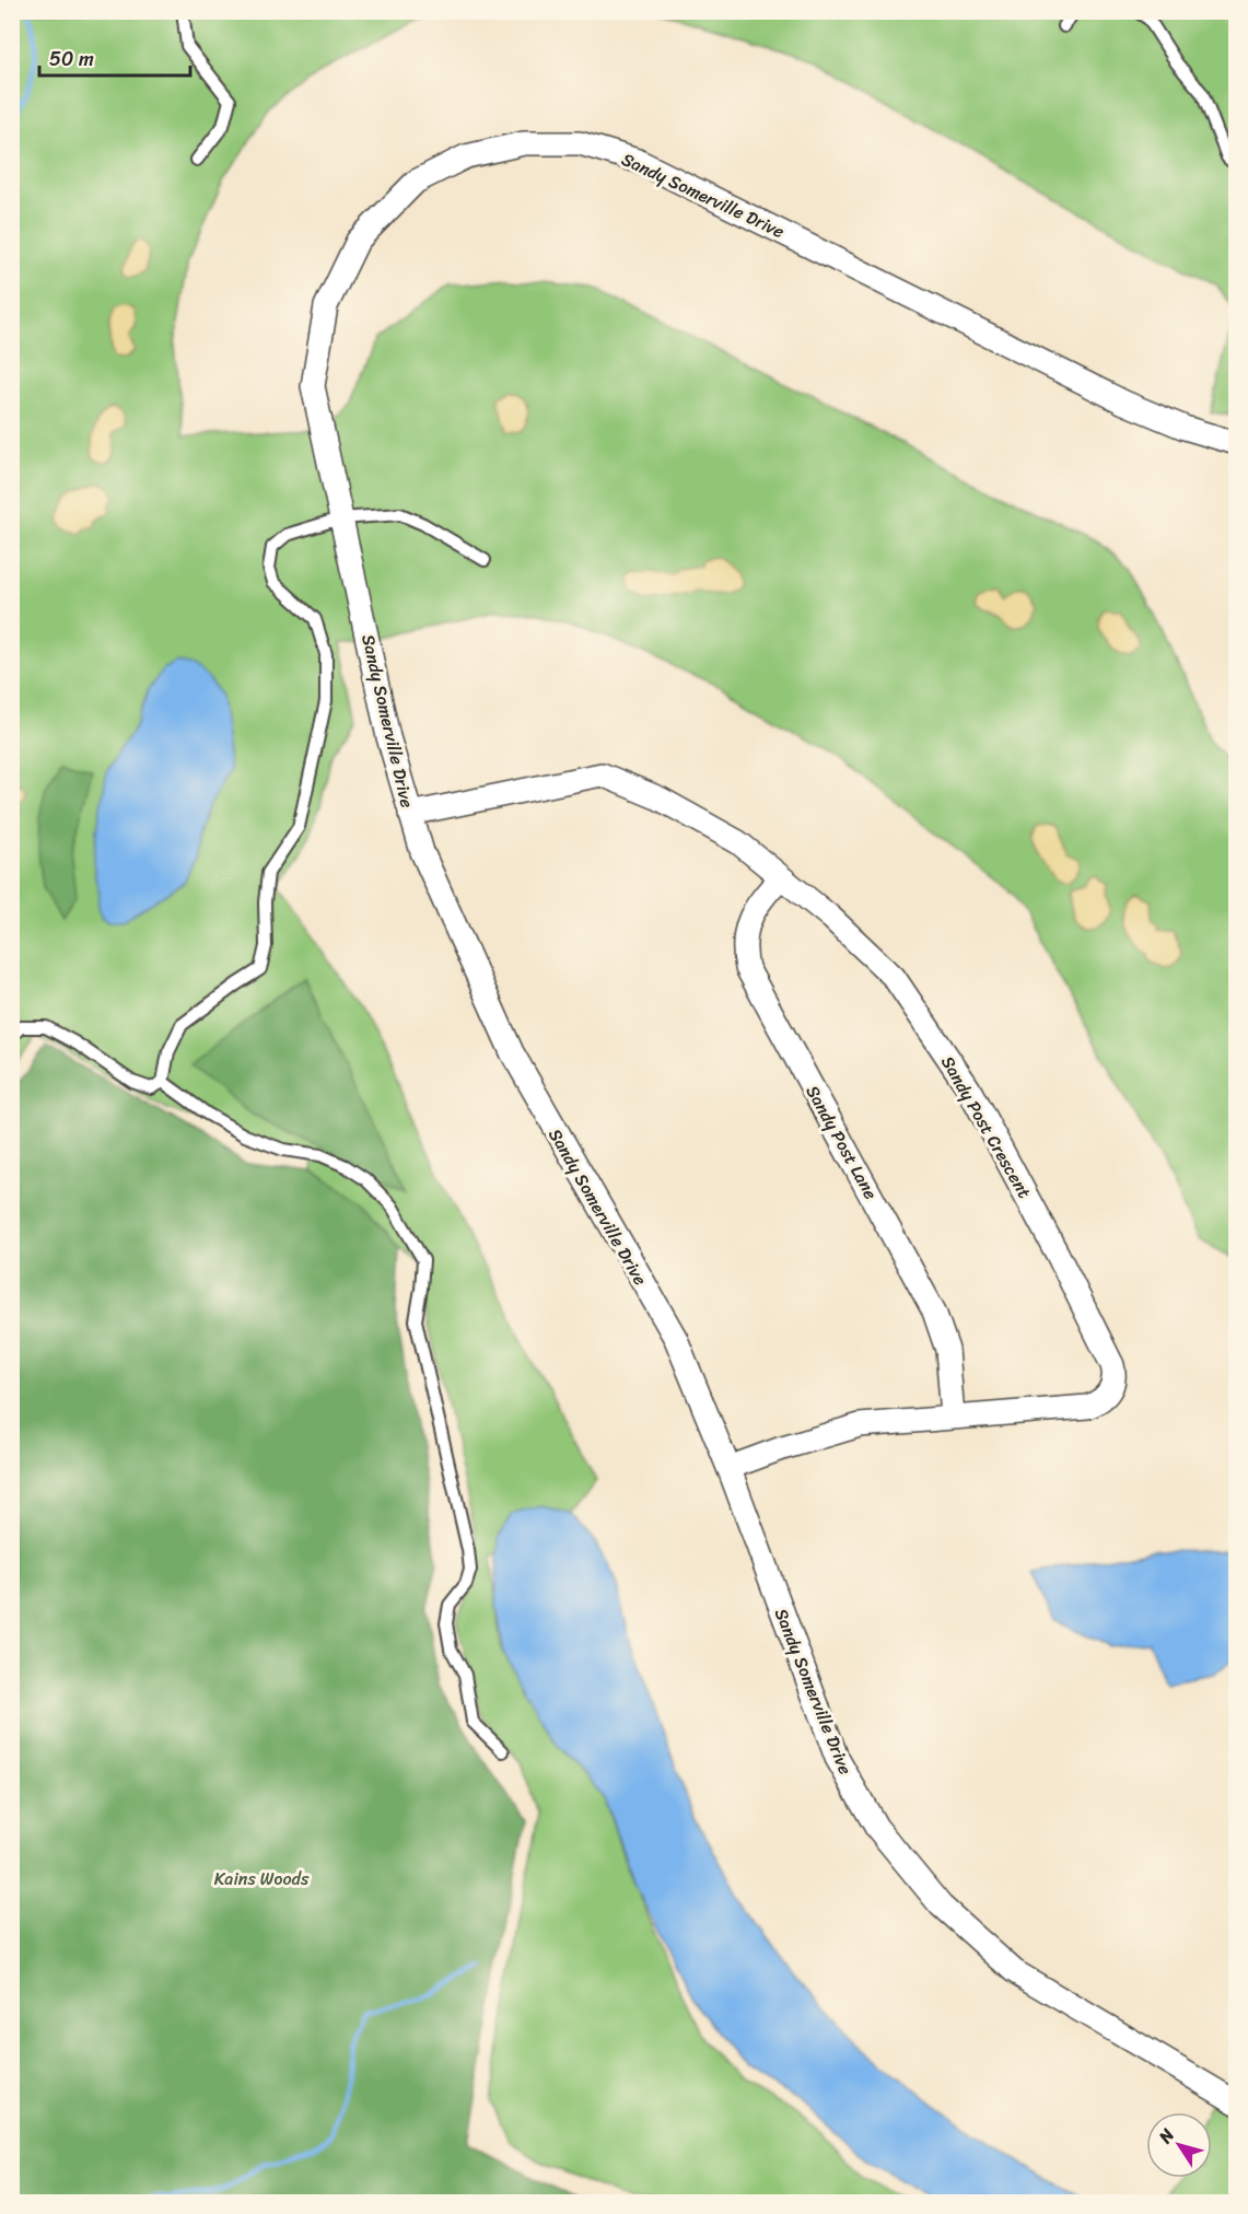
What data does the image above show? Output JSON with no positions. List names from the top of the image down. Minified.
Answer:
{"streets":{"street":["Sandy Somerville Drive","Sandy Post Crescent","Sandy Post Lane"]},"crossings":[["Sandy Somerville Drive","Sandy Post Crescent"],["Sandy Post Crescent","Sandy Post Lane"]],"parks":["Kains Woods"],"scale_bar":"50 m","north":"top left"}
